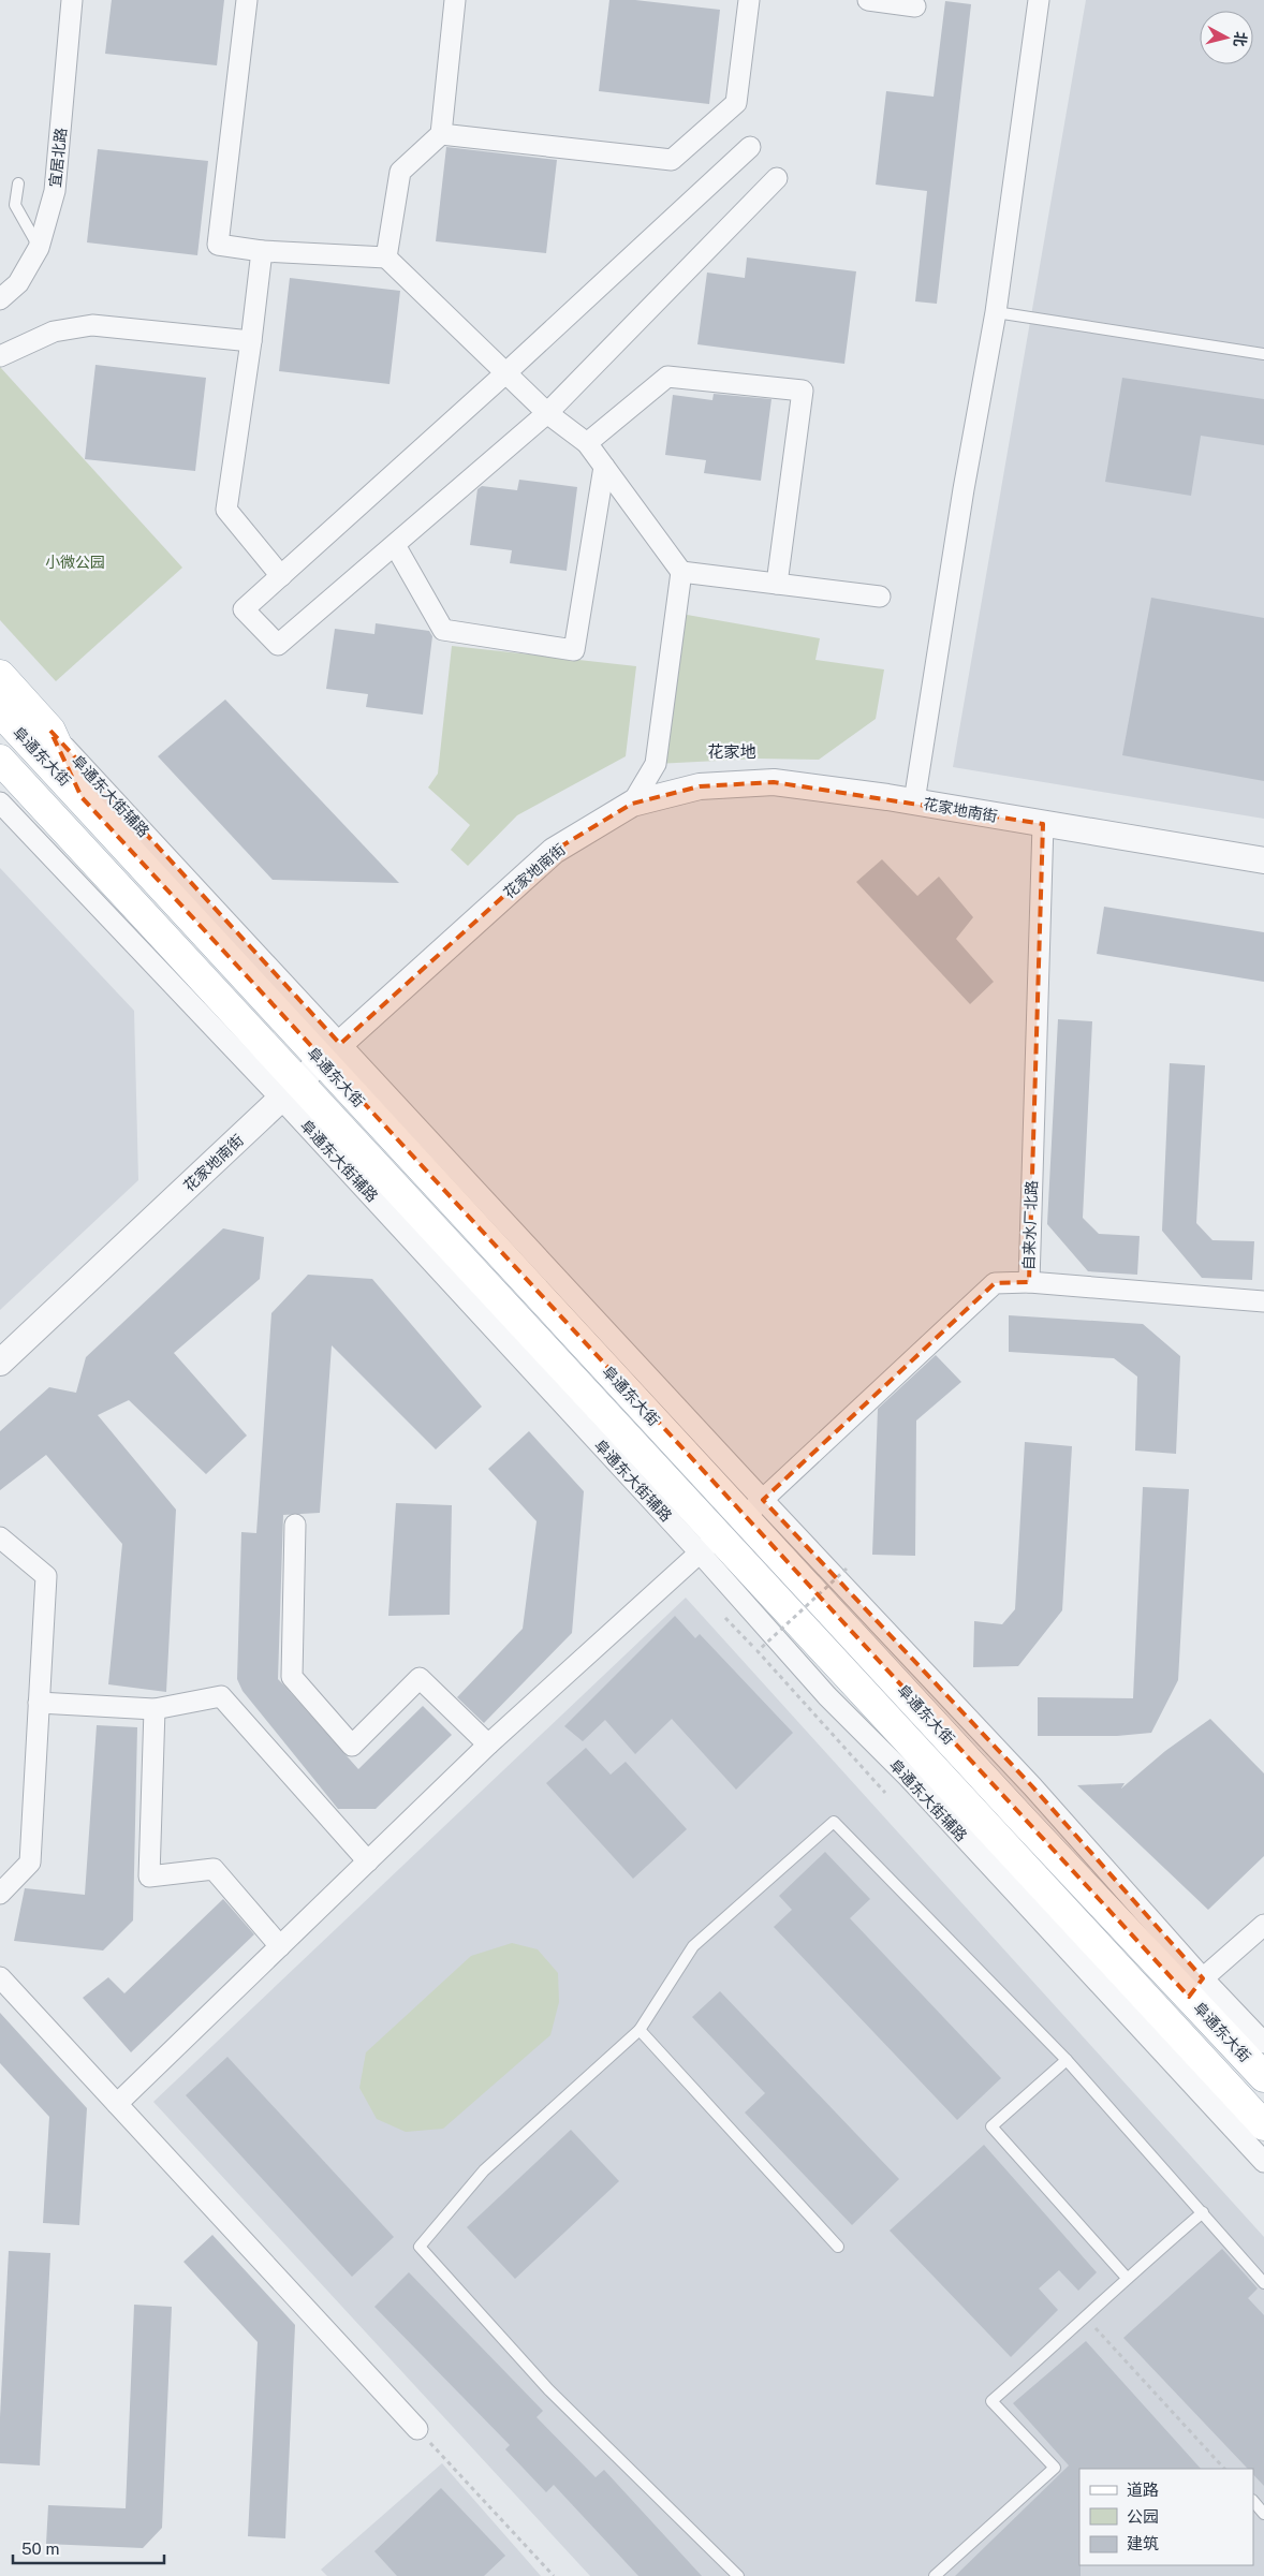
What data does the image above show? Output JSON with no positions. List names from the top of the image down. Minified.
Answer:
{"streets":{"main road":["阜通东大街"],"street":["宜居北路","阜通东大街辅路","花家地南街","自来水厂北路"]},"crossings":[["阜通东大街","阜通东大街辅路"],["阜通东大街","花家地南街"],["阜通东大街","自来水厂北路"],["阜通东大街辅路","花家地南街"],["花家地南街","自来水厂北路"]],"districts":["花家地"],"parks":["小微公园"],"legend":["道路","公园","建筑"],"scale_bar":"50 m","north":"right"}
